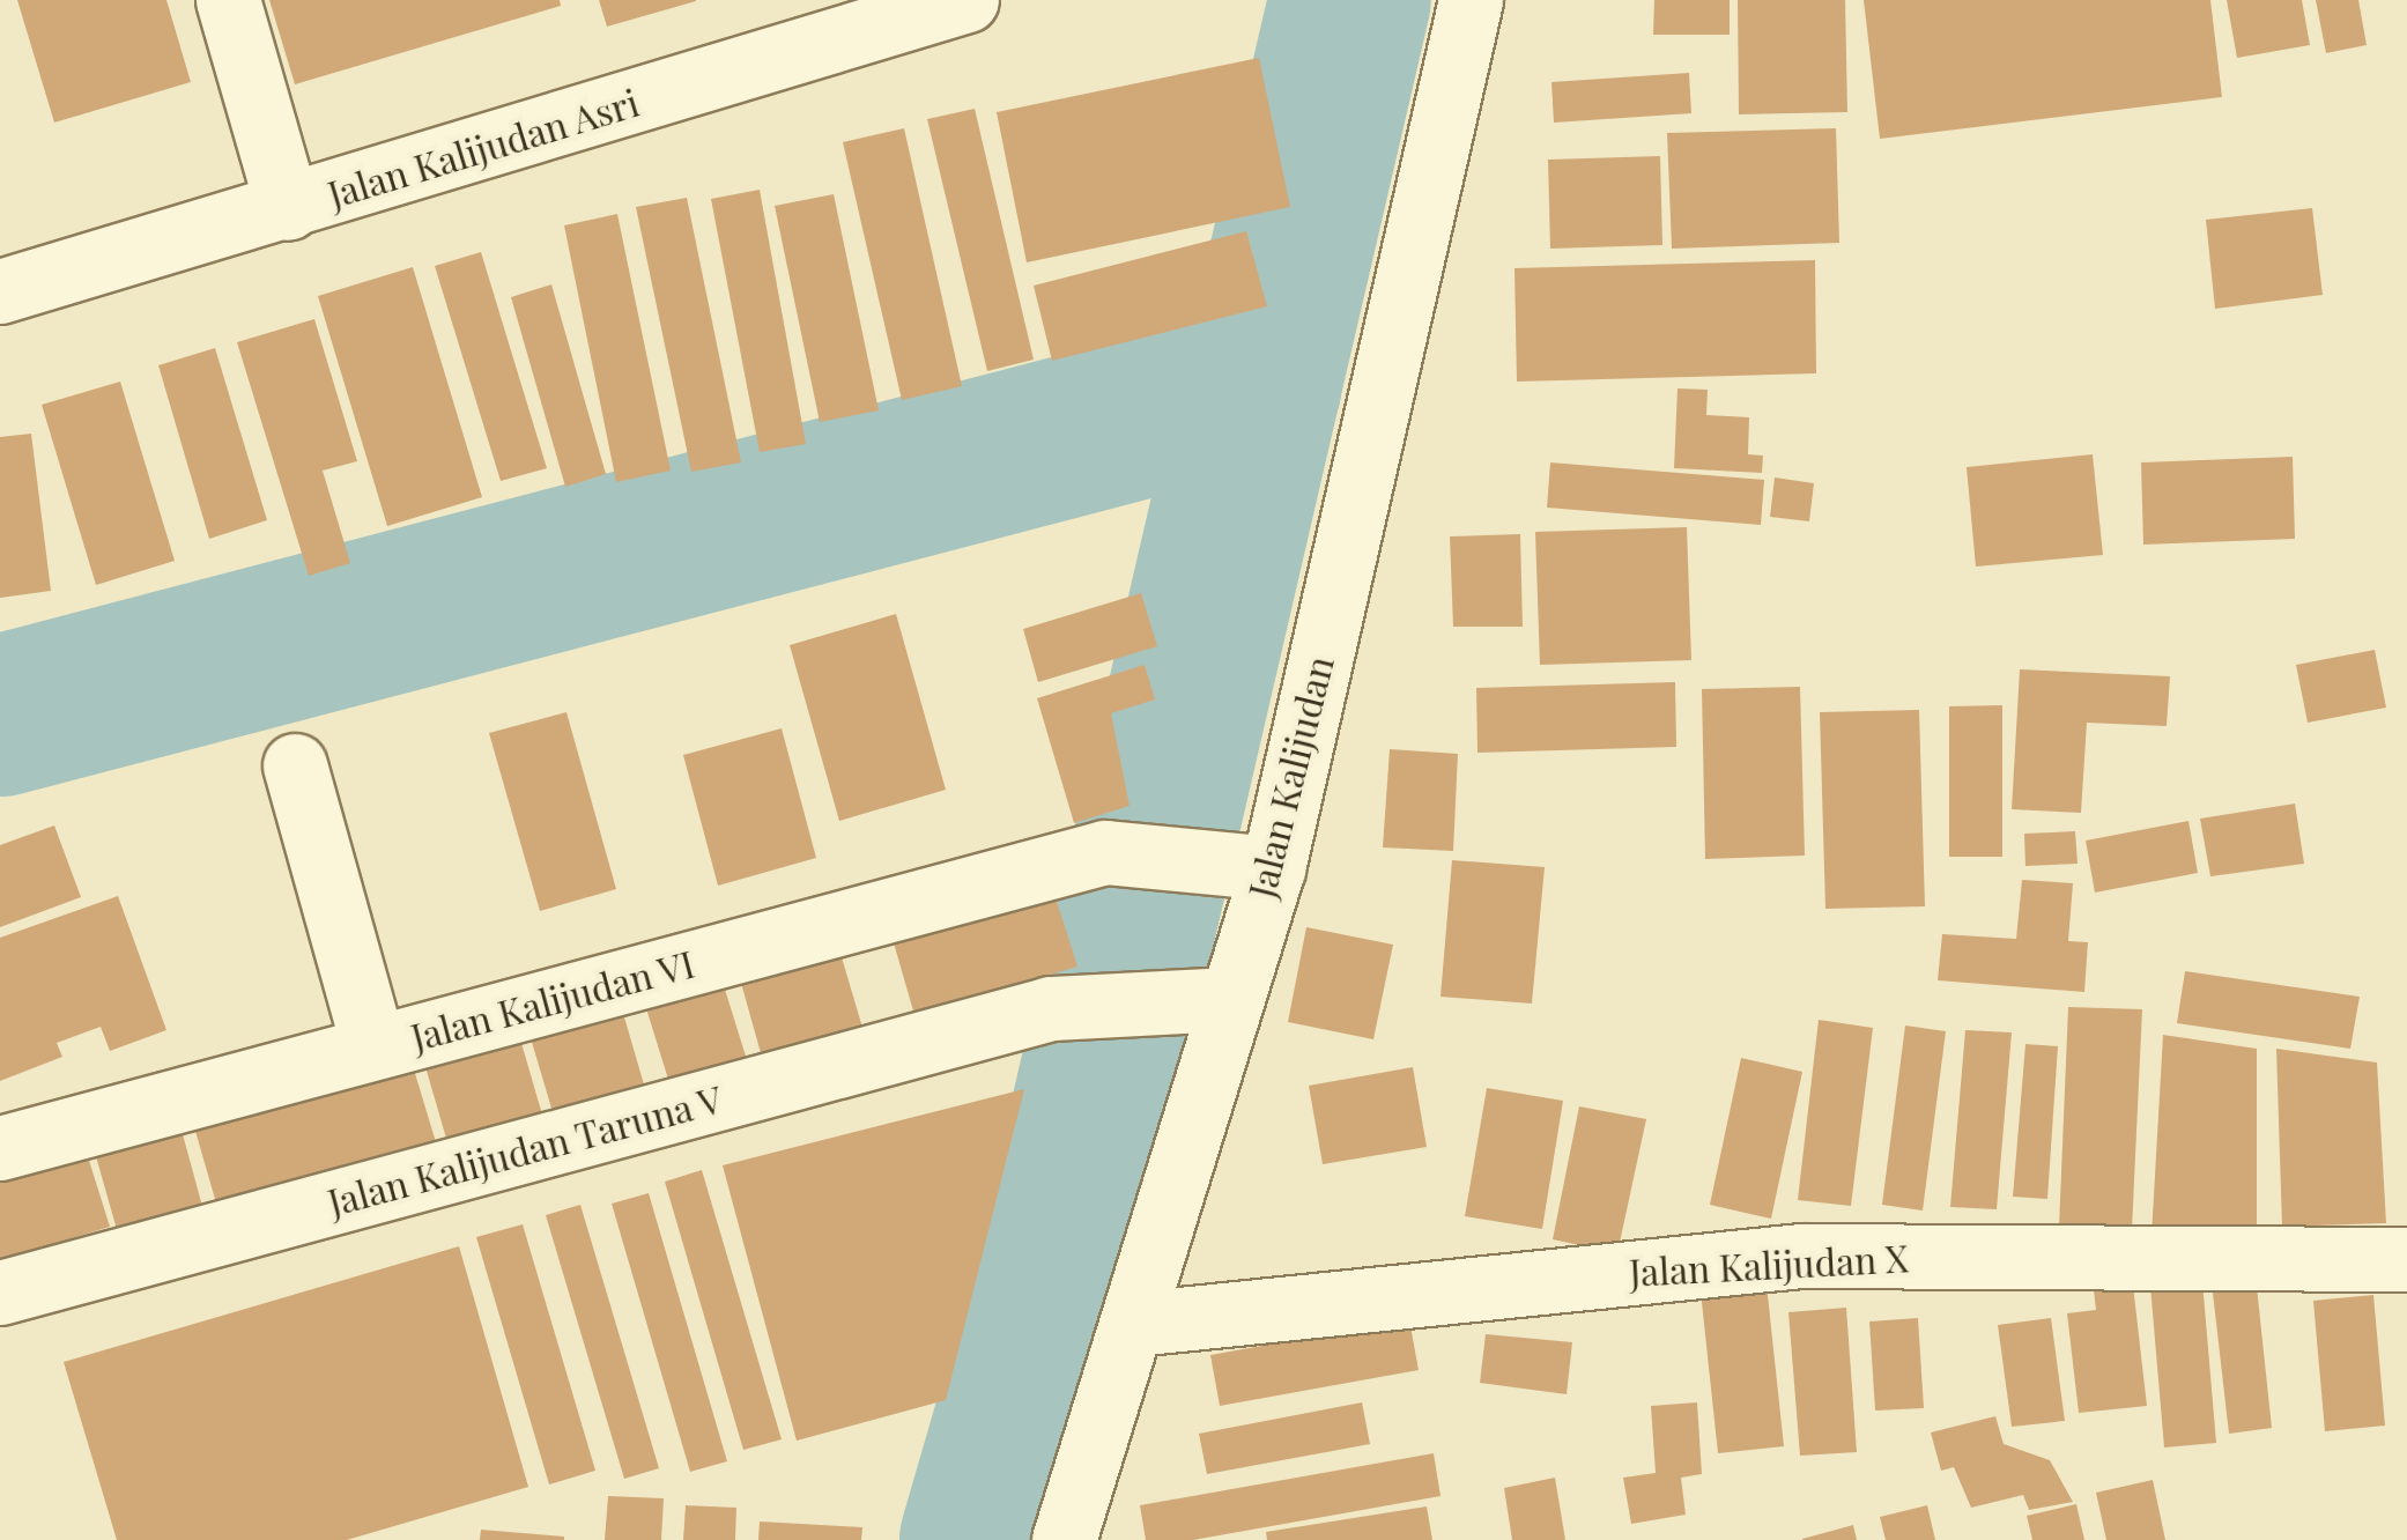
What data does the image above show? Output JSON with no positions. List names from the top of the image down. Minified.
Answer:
{"streets":{"street":["Jalan Kalijudan Asri","Jalan Kalijudan","Jalan Kalijudan VI","Jalan Kalijudan Taruna V","Jalan Kalijudan X"]},"crossings":[["Jalan Kalijudan","Jalan Kalijudan VI"],["Jalan Kalijudan","Jalan Kalijudan Taruna V"],["Jalan Kalijudan","Jalan Kalijudan X"]]}
